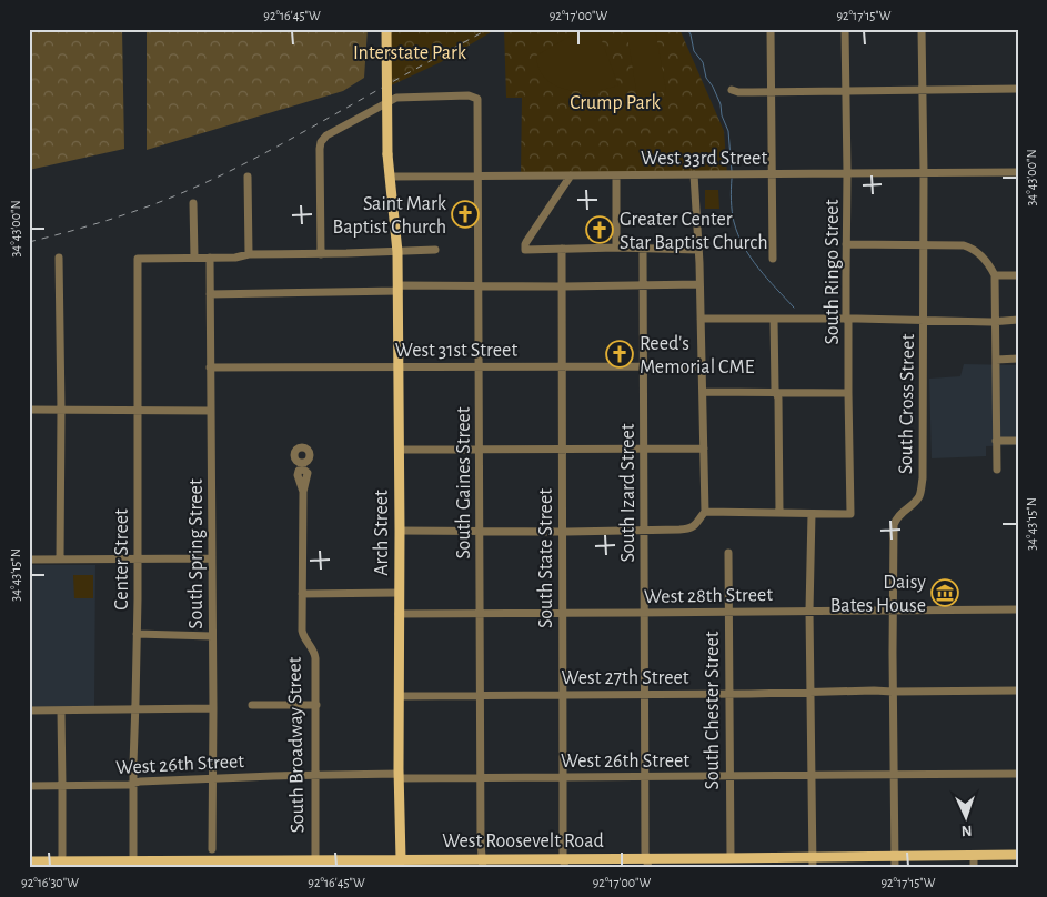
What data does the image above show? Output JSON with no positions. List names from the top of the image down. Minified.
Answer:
{"streets":{"main road":["Arch Street","West Roosevelt Road"],"street":["West 33rd Street","South Ringo Street","West 31st Street","South Cross Street","South Gaines Street","South Izard Street","South Spring Street","South State Street","Center Street","West 28th Street","West 27th Street","South Chester Street","South Broadway Street","West 26th Street"]},"crossings":[["West 33rd Street","South Ringo Street"],["West 33rd Street","South Cross Street"],["West 33rd Street","South Gaines Street"],["West 33rd Street","Arch Street"],["West 31st Street","South Gaines Street"],["West 31st Street","South Izard Street"],["West 31st Street","Arch Street"],["West 31st Street","South Spring Street"],["West 31st Street","South State Street"],["South Cross Street","West 28th Street"],["South Cross Street","West 27th Street"],["South Cross Street","West 26th Street"],["South Cross Street","West Roosevelt Road"],["South Gaines Street","West 28th Street"],["South Gaines Street","West 27th Street"],["South Gaines Street","West 26th Street"],["South Gaines Street","West Roosevelt Road"],["South Izard Street","West 28th Street"],["South Izard Street","West 27th Street"],["South Izard Street","West 26th Street"],["South Izard Street","West Roosevelt Road"],["Arch Street","West 28th Street"],["Arch Street","West 27th Street"],["Arch Street","West 26th Street"],["Arch Street","West Roosevelt Road"],["South Spring Street","West 26th Street"],["South State Street","West 28th Street"],["South State Street","West 27th Street"],["South State Street","West 26th Street"],["South State Street","West Roosevelt Road"],["Center Street","West 26th Street"],["Center Street","West Roosevelt Road"],["West 28th Street","South Chester Street"],["West 27th Street","South Chester Street"],["South Chester Street","West 26th Street"],["South Chester Street","West Roosevelt Road"],["South Broadway Street","West 26th Street"],["South Broadway Street","West Roosevelt Road"]],"parks":["Interstate Park","Crump Park"],"places":{"church":["Saint Mark Baptist Church","Greater Center Star Baptist Church","Reed's Memorial CME"],"museum":["Daisy Bates House"]},"north":"bottom","coordinates":["92°16'45\"W","92°17'00\"W","92°17'15\"W","34°43'00\"N","34°43'15\"N","92°16'30\"W"]}
